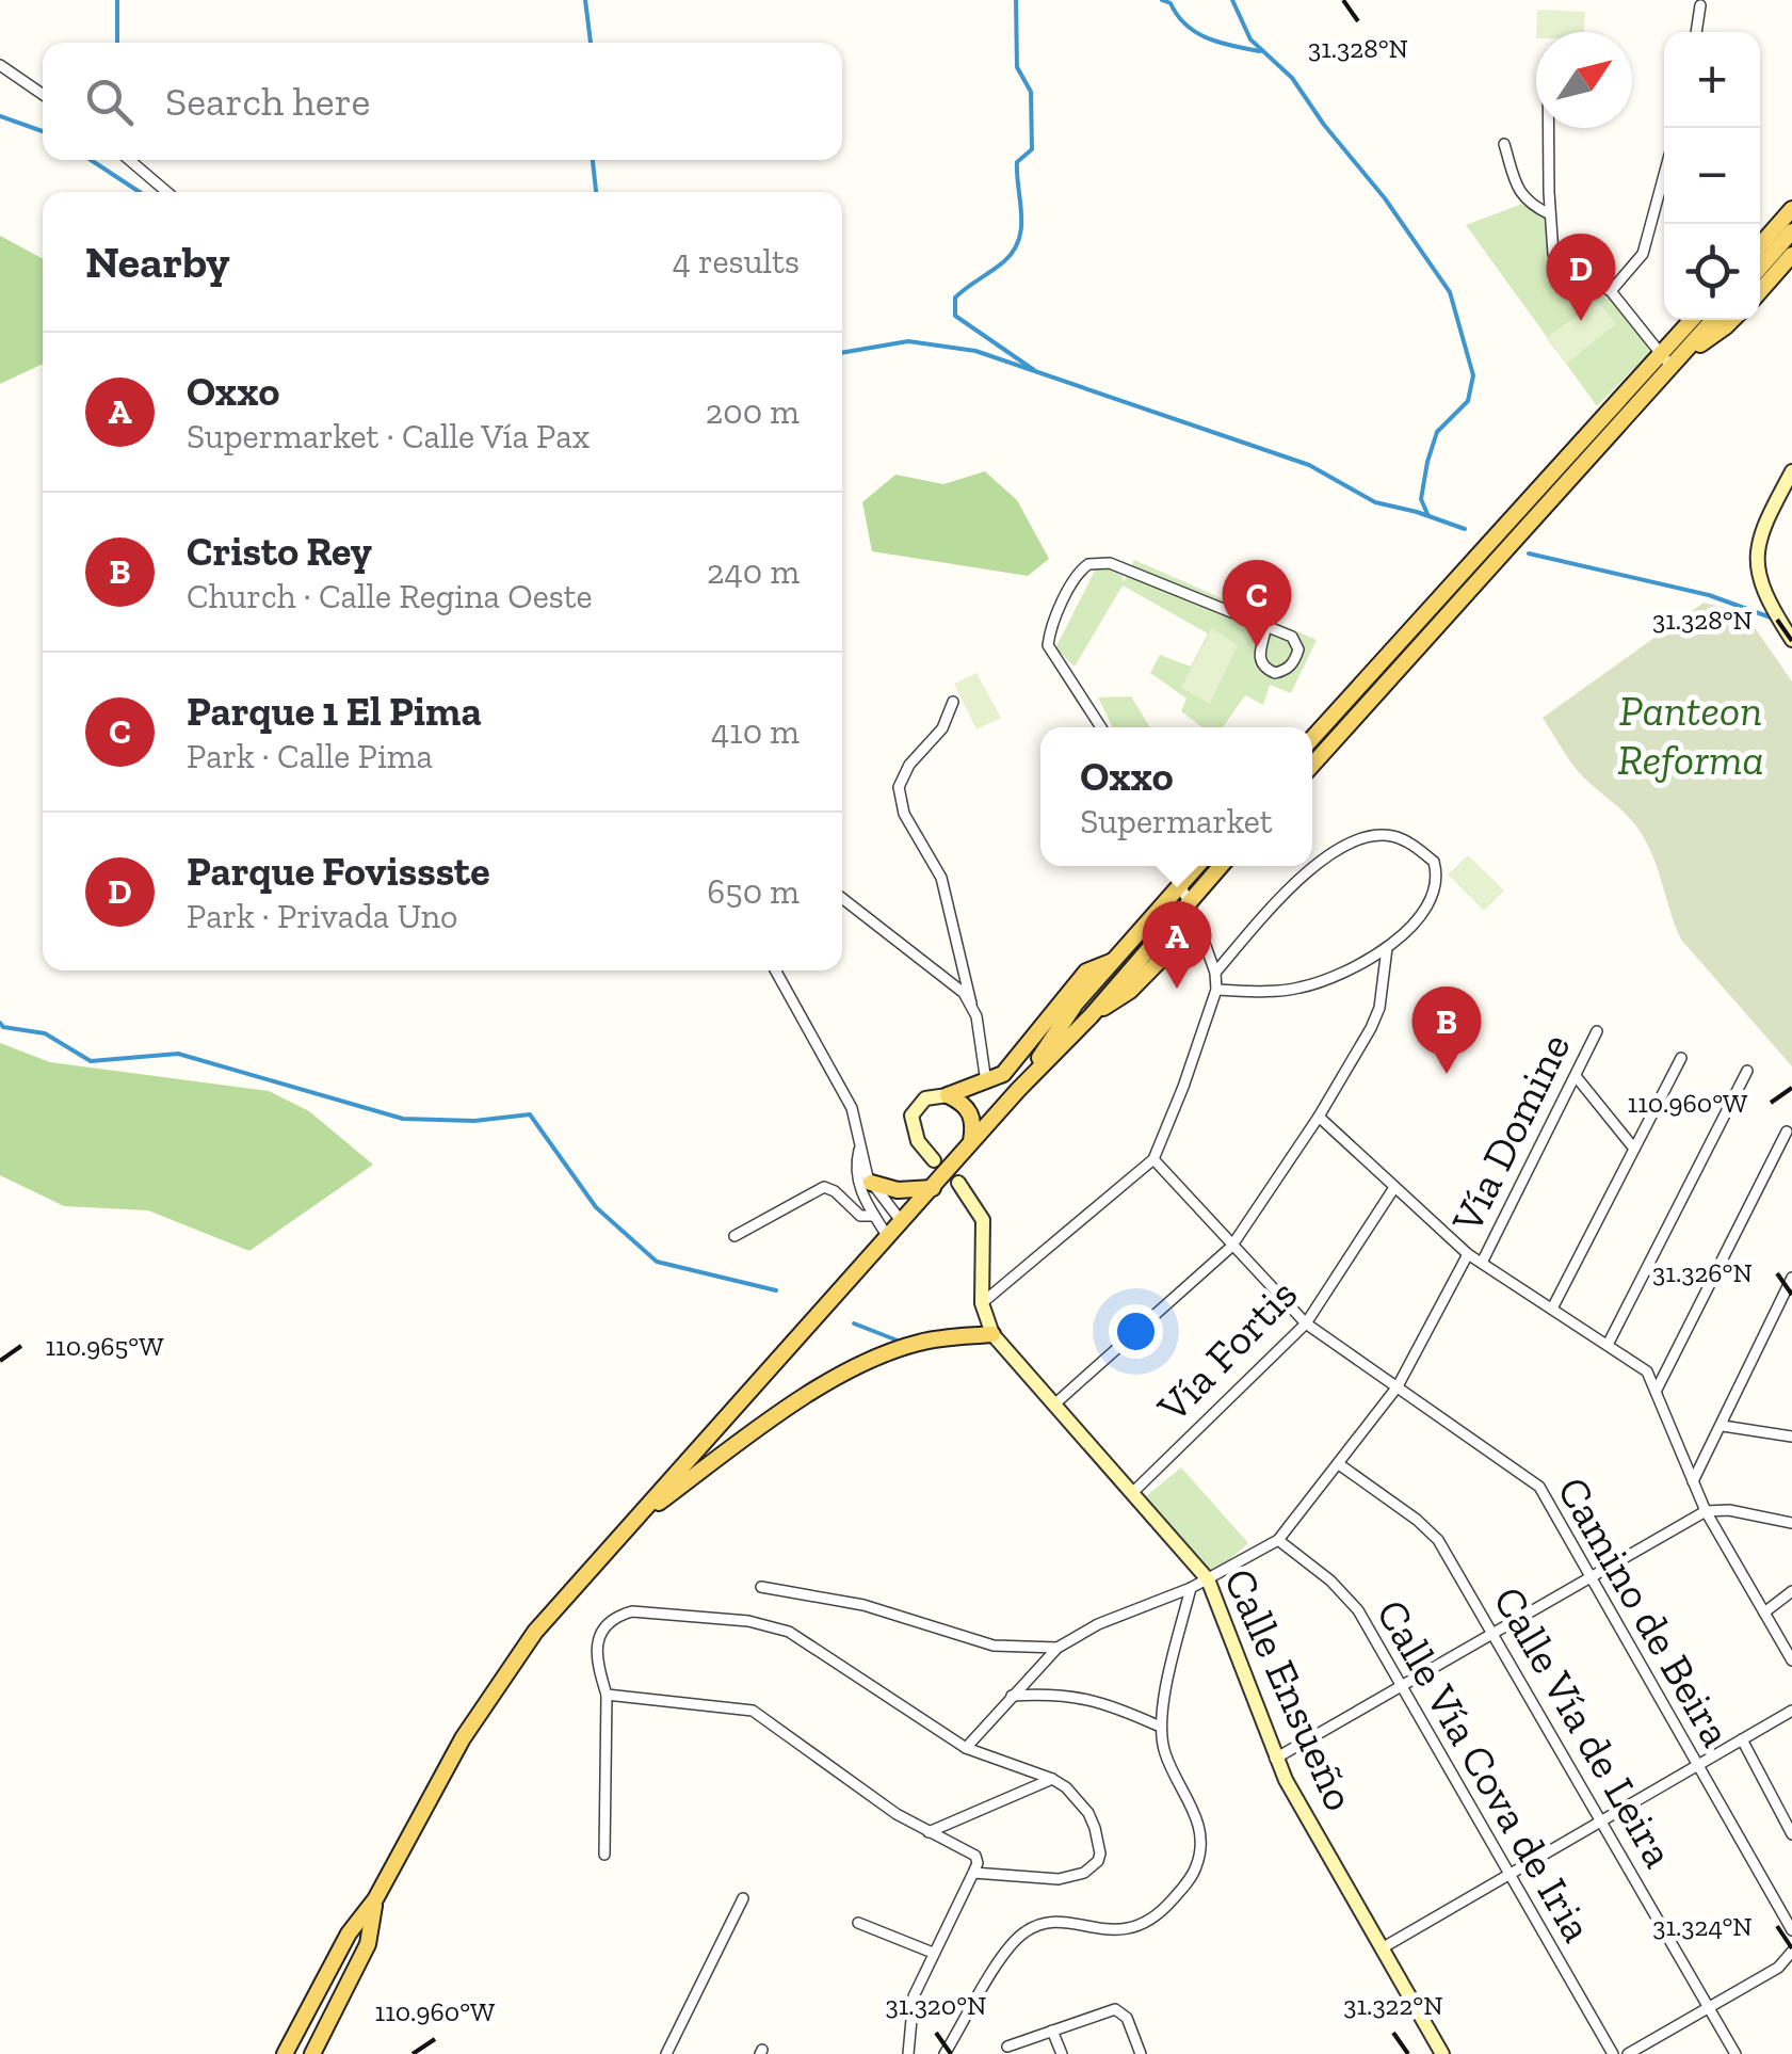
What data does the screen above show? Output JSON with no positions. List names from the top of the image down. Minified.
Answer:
{"streets":{"street":["Vía Domine","Vía Fortis","Camino de Beira","Calle Ensueño","Calle Vía de Leira","Calle Vía Cova de Iria"]},"crossings":[["Vía Fortis","Camino de Beira"],["Vía Fortis","Calle Ensueño"]],"parks":["Panteon Reforma"],"north":"top right","page":{"map_buttons":["+","−"],"search":"Search here","heading":["Nearby","4 results"],"pins":["D","C","A","B"],"list":[{"mark":"A","name":"Oxxo","note":"Supermarket · Calle Vía Pax","value":"200 m"},{"mark":"B","name":"Cristo Rey","note":"Church · Calle Regina Oeste","value":"240 m"},{"mark":"C","name":"Parque 1 El Pima","note":"Park · Calle Pima","value":"410 m"},{"mark":"D","name":"Parque Fovissste","note":"Park · Privada Uno","value":"650 m"}],"popup":["Oxxo","Supermarket"]},"coordinates":["31.328°N","110.960°W","31.326°N","110.965°W","31.324°N","31.320°N","31.322°N"]}
